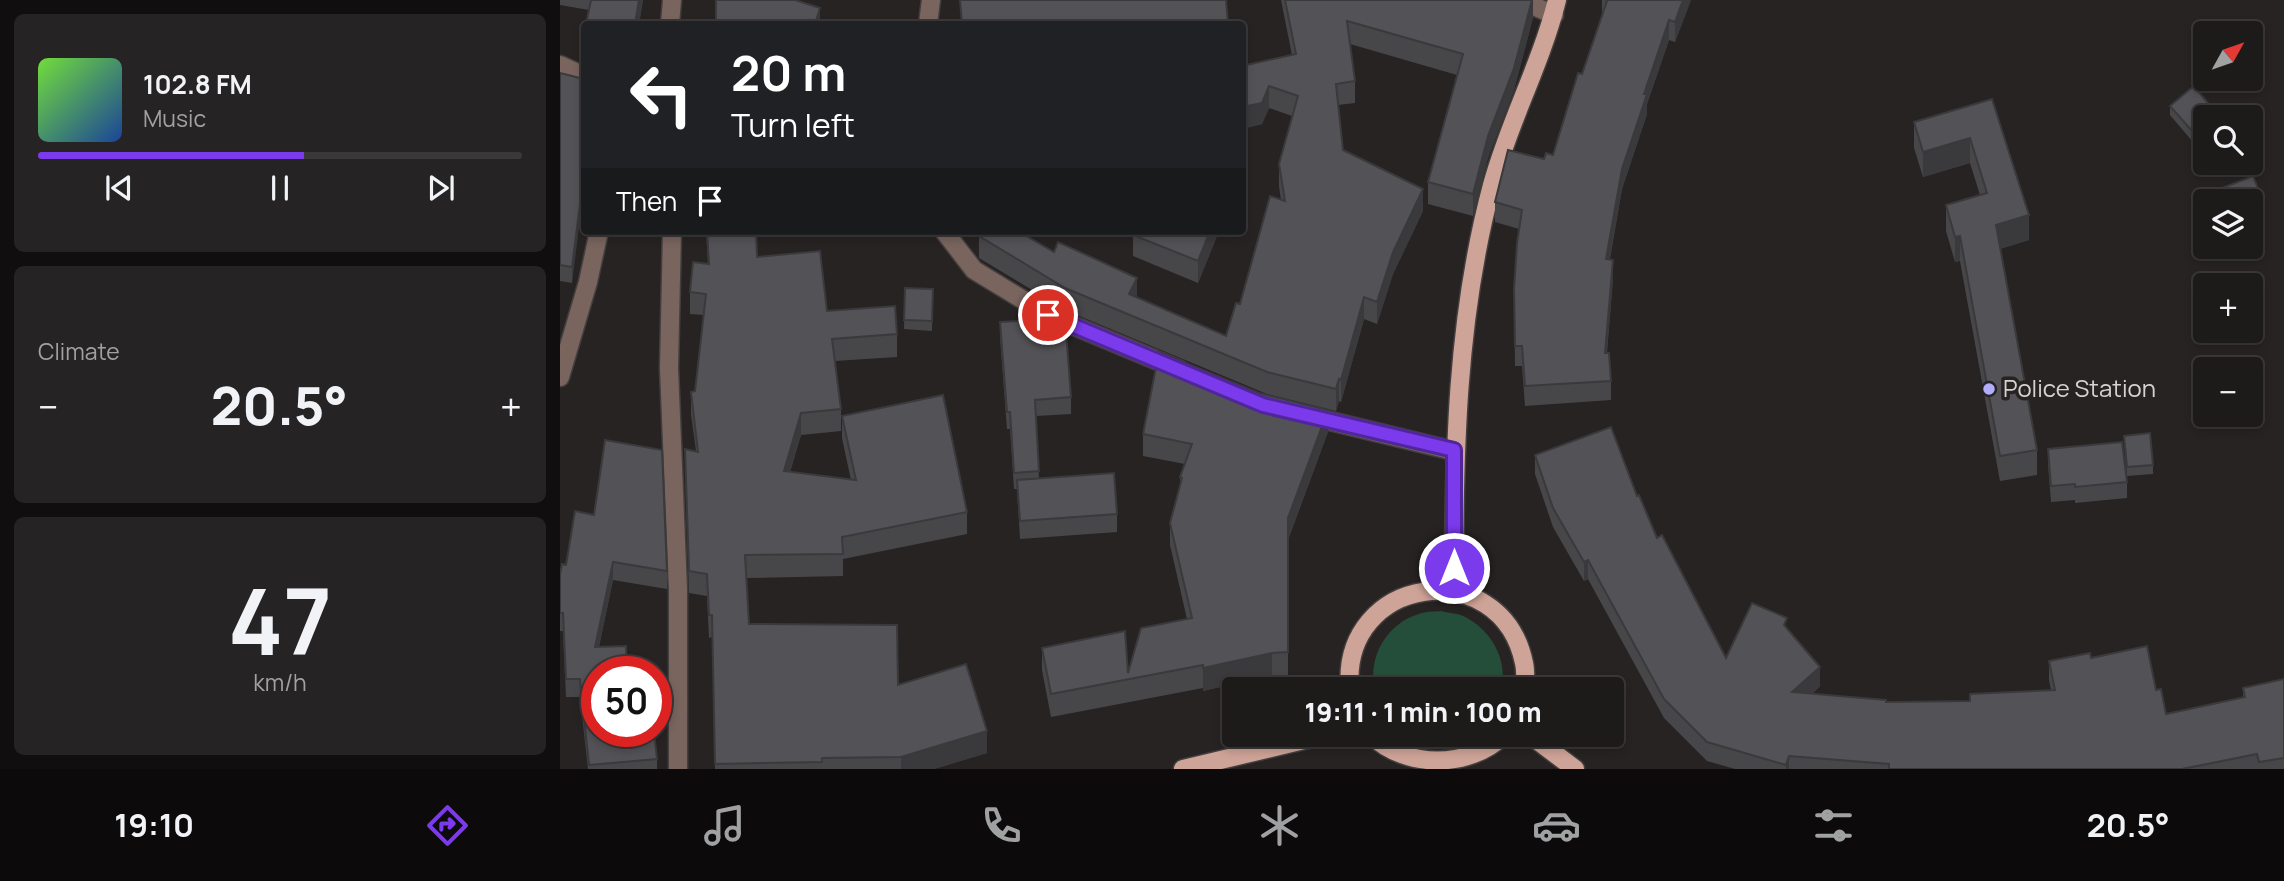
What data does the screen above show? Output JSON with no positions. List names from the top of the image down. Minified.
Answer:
{"places":["Police Station"],"north":"top right","page":{"map_buttons":["+","−"],"turn":["20 m","Turn left"],"song":["102.8 FM","Music"],"then":"Then","tile":["Climate",["47","km/h"]],"heat":["−","20.5°","+"],"limit":"50","trip":"19:11 · 1 min · 100 m","tabs":["19:10","20.5°"]}}
